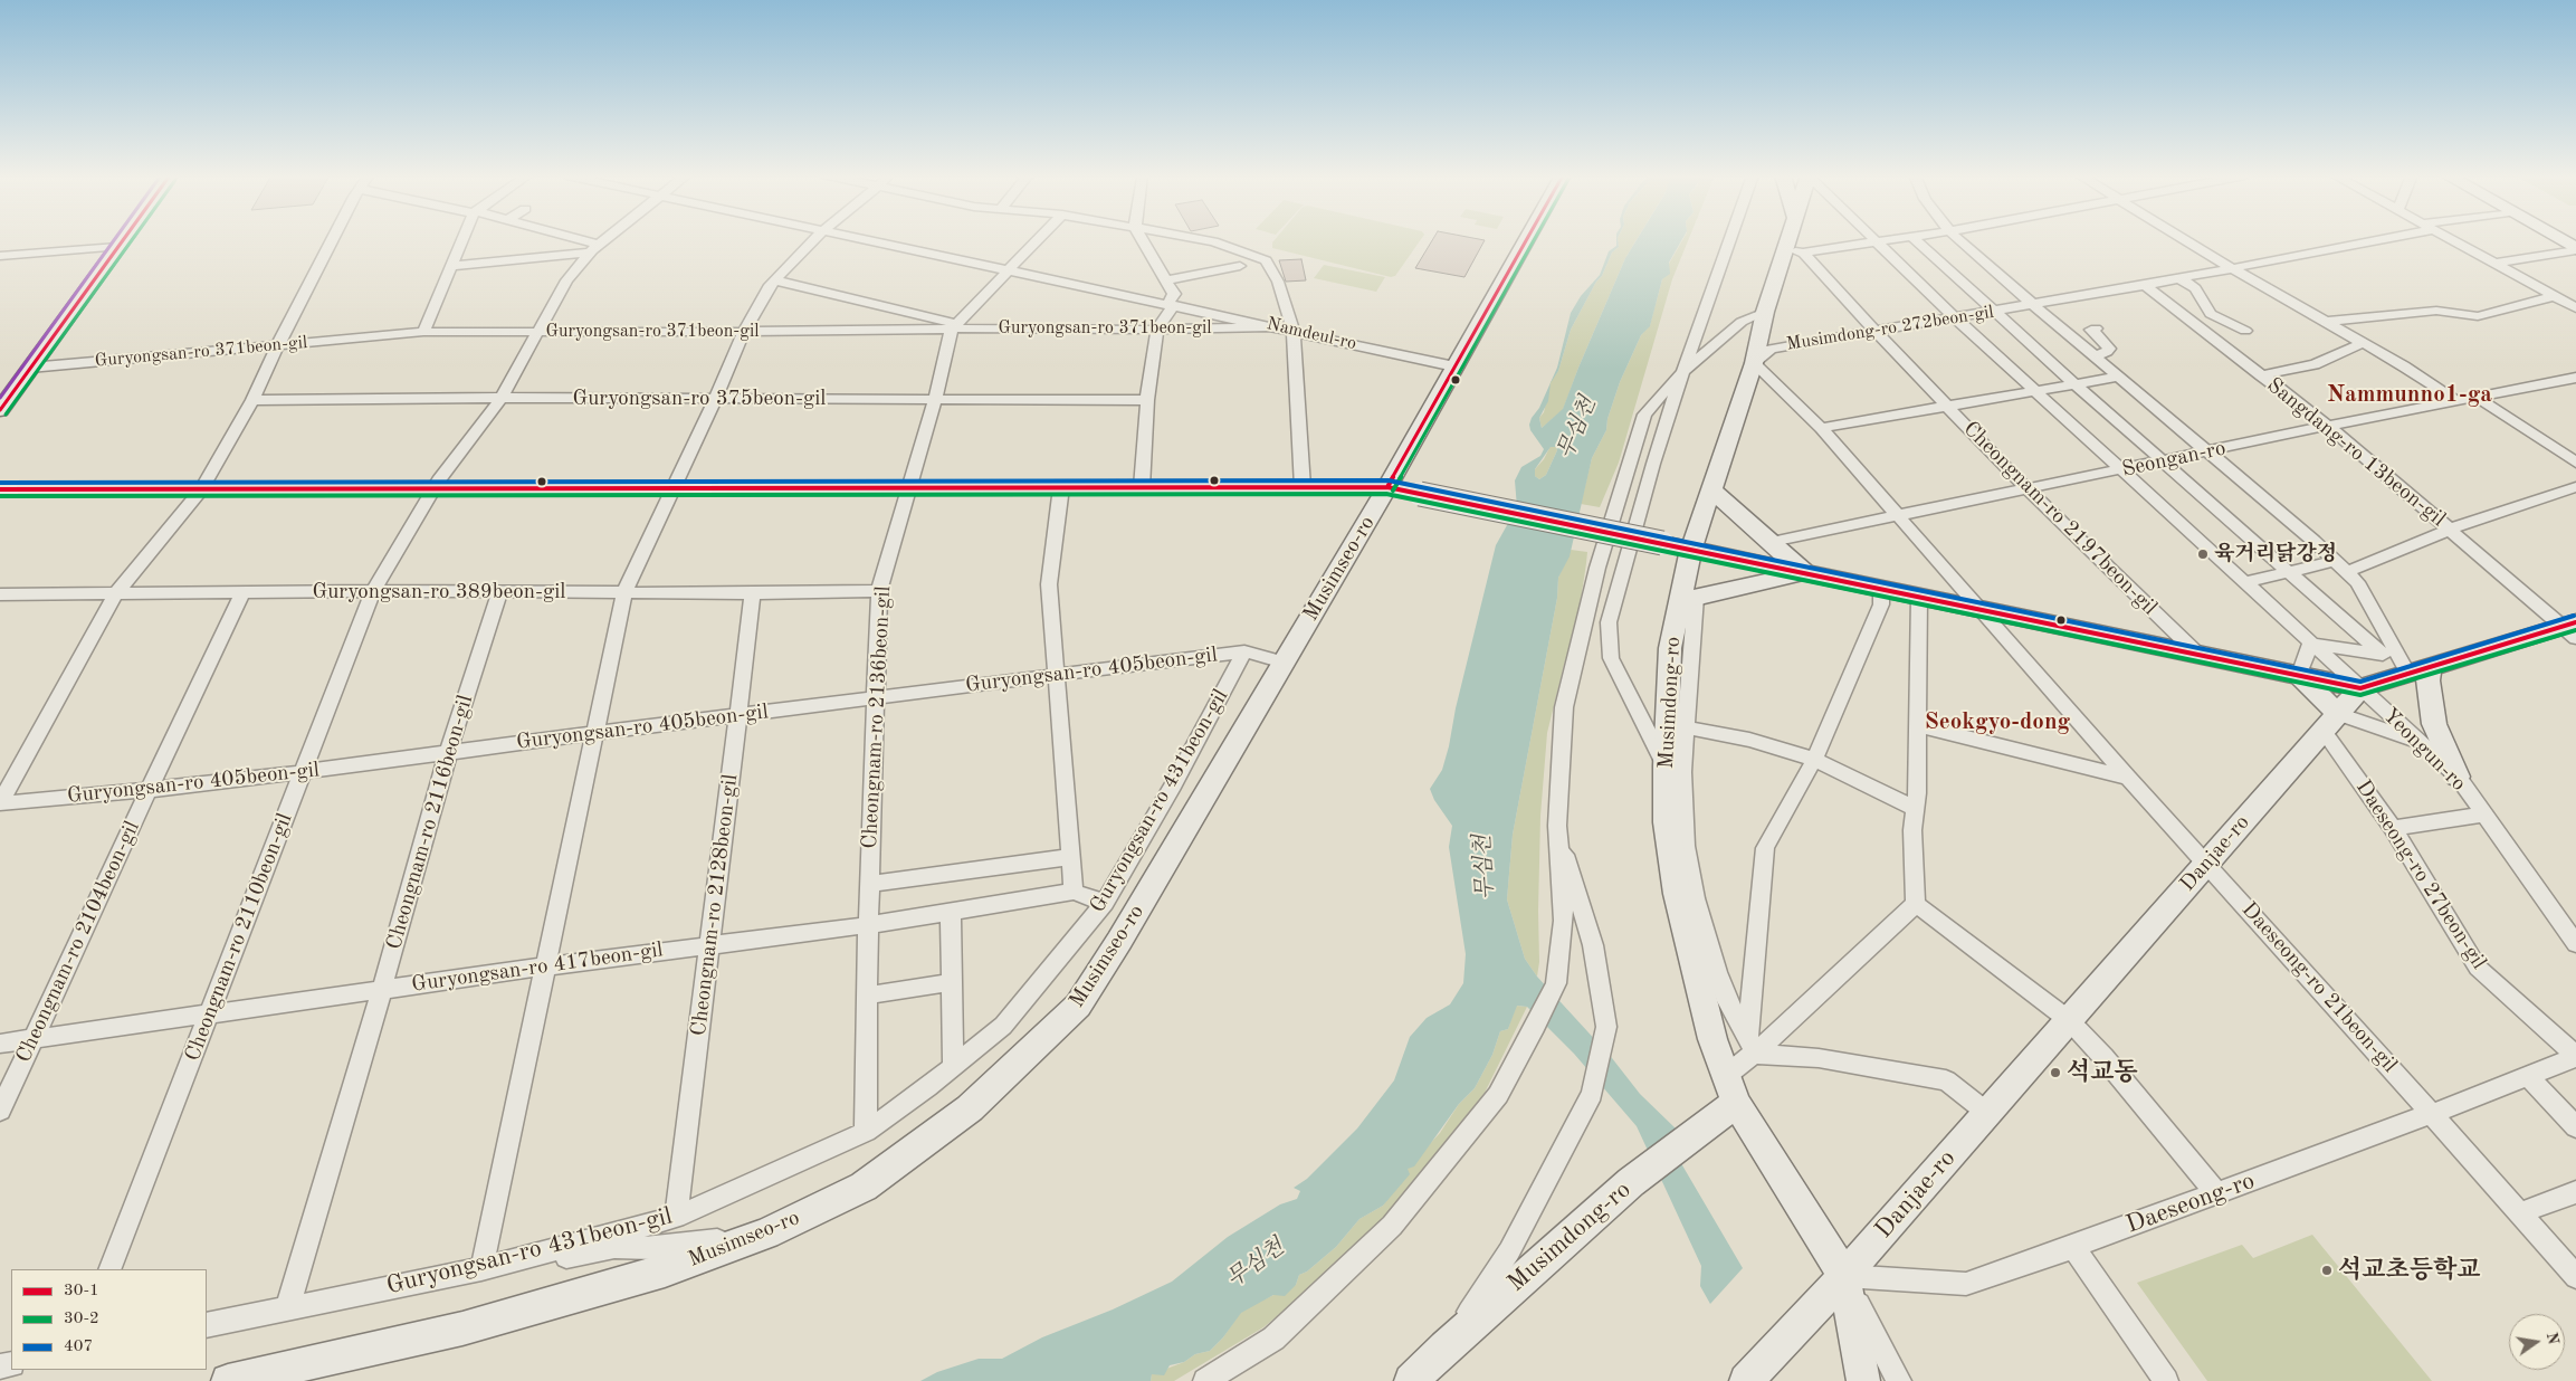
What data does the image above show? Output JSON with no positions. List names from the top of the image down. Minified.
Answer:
{"streets":{"street":["Guryongsan-ro 371beon-gil","Musimdong-ro 272beon-gil","Namdeul-ro","Guryongsan-ro 375beon-gil","Sangdang-ro 13beon-gil","Seongan-ro","Cheongnam-ro 2197beon-gil","Musimseo-ro","Guryongsan-ro 389beon-gil","Guryongsan-ro 405beon-gil","Musimdong-ro","Cheongnam-ro 2136beon-gil","Yeongun-ro","Guryongsan-ro 431beon-gil","Cheongnam-ro 2116beon-gil","Danjae-ro","Daeseong-ro 27beon-gil","Cheongnam-ro 2128beon-gil","Cheongnam-ro 2110beon-gil","Cheongnam-ro 2104beon-gil","Guryongsan-ro 417beon-gil","Daeseong-ro 21beon-gil","Daeseong-ro"]},"crossings":[["Guryongsan-ro 371beon-gil","Namdeul-ro"],["Guryongsan-ro 371beon-gil","Cheongnam-ro 2136beon-gil"],["Guryongsan-ro 371beon-gil","Cheongnam-ro 2110beon-gil"],["Musimdong-ro 272beon-gil","Sangdang-ro 13beon-gil"],["Musimdong-ro 272beon-gil","Cheongnam-ro 2197beon-gil"],["Musimdong-ro 272beon-gil","Musimdong-ro"],["Musimdong-ro 272beon-gil","Yeongun-ro"],["Musimdong-ro 272beon-gil","Daeseong-ro 21beon-gil"],["Namdeul-ro","Musimseo-ro"],["Guryongsan-ro 375beon-gil","Cheongnam-ro 2136beon-gil"],["Guryongsan-ro 375beon-gil","Cheongnam-ro 2110beon-gil"],["Sangdang-ro 13beon-gil","Seongan-ro"],["Seongan-ro","Cheongnam-ro 2197beon-gil"],["Seongan-ro","Yeongun-ro"],["Seongan-ro","Daeseong-ro 21beon-gil"],["Cheongnam-ro 2197beon-gil","Musimdong-ro"],["Cheongnam-ro 2197beon-gil","Daeseong-ro 21beon-gil"],["Musimseo-ro","Guryongsan-ro 405beon-gil"],["Guryongsan-ro 389beon-gil","Cheongnam-ro 2136beon-gil"],["Guryongsan-ro 389beon-gil","Cheongnam-ro 2116beon-gil"],["Guryongsan-ro 389beon-gil","Cheongnam-ro 2128beon-gil"],["Guryongsan-ro 389beon-gil","Cheongnam-ro 2110beon-gil"],["Guryongsan-ro 389beon-gil","Cheongnam-ro 2104beon-gil"],["Guryongsan-ro 405beon-gil","Cheongnam-ro 2136beon-gil"],["Guryongsan-ro 405beon-gil","Guryongsan-ro 431beon-gil"],["Guryongsan-ro 405beon-gil","Cheongnam-ro 2116beon-gil"],["Guryongsan-ro 405beon-gil","Cheongnam-ro 2128beon-gil"],["Guryongsan-ro 405beon-gil","Cheongnam-ro 2110beon-gil"],["Guryongsan-ro 405beon-gil","Cheongnam-ro 2104beon-gil"],["Musimdong-ro","Daeseong-ro 21beon-gil"],["Cheongnam-ro 2136beon-gil","Guryongsan-ro 431beon-gil"],["Cheongnam-ro 2136beon-gil","Guryongsan-ro 417beon-gil"],["Yeongun-ro","Danjae-ro"],["Yeongun-ro","Daeseong-ro 27beon-gil"],["Guryongsan-ro 431beon-gil","Cheongnam-ro 2116beon-gil"],["Guryongsan-ro 431beon-gil","Cheongnam-ro 2128beon-gil"],["Cheongnam-ro 2116beon-gil","Guryongsan-ro 417beon-gil"],["Danjae-ro","Daeseong-ro 27beon-gil"],["Danjae-ro","Daeseong-ro 21beon-gil"],["Danjae-ro","Daeseong-ro"],["Daeseong-ro 27beon-gil","Daeseong-ro"],["Cheongnam-ro 2128beon-gil","Guryongsan-ro 417beon-gil"],["Cheongnam-ro 2110beon-gil","Guryongsan-ro 417beon-gil"],["Cheongnam-ro 2104beon-gil","Guryongsan-ro 417beon-gil"],["Daeseong-ro 21beon-gil","Daeseong-ro"]],"districts":["Nammunno1-ga","Seokgyo-dong"],"water":["무심천"],"places":["육거리닭강정","석교동","석교초등학교"],"lines":["transit line 30-1","transit line 30-2","transit line 407"],"legend":["30-1","30-2","407"],"north":"right"}
